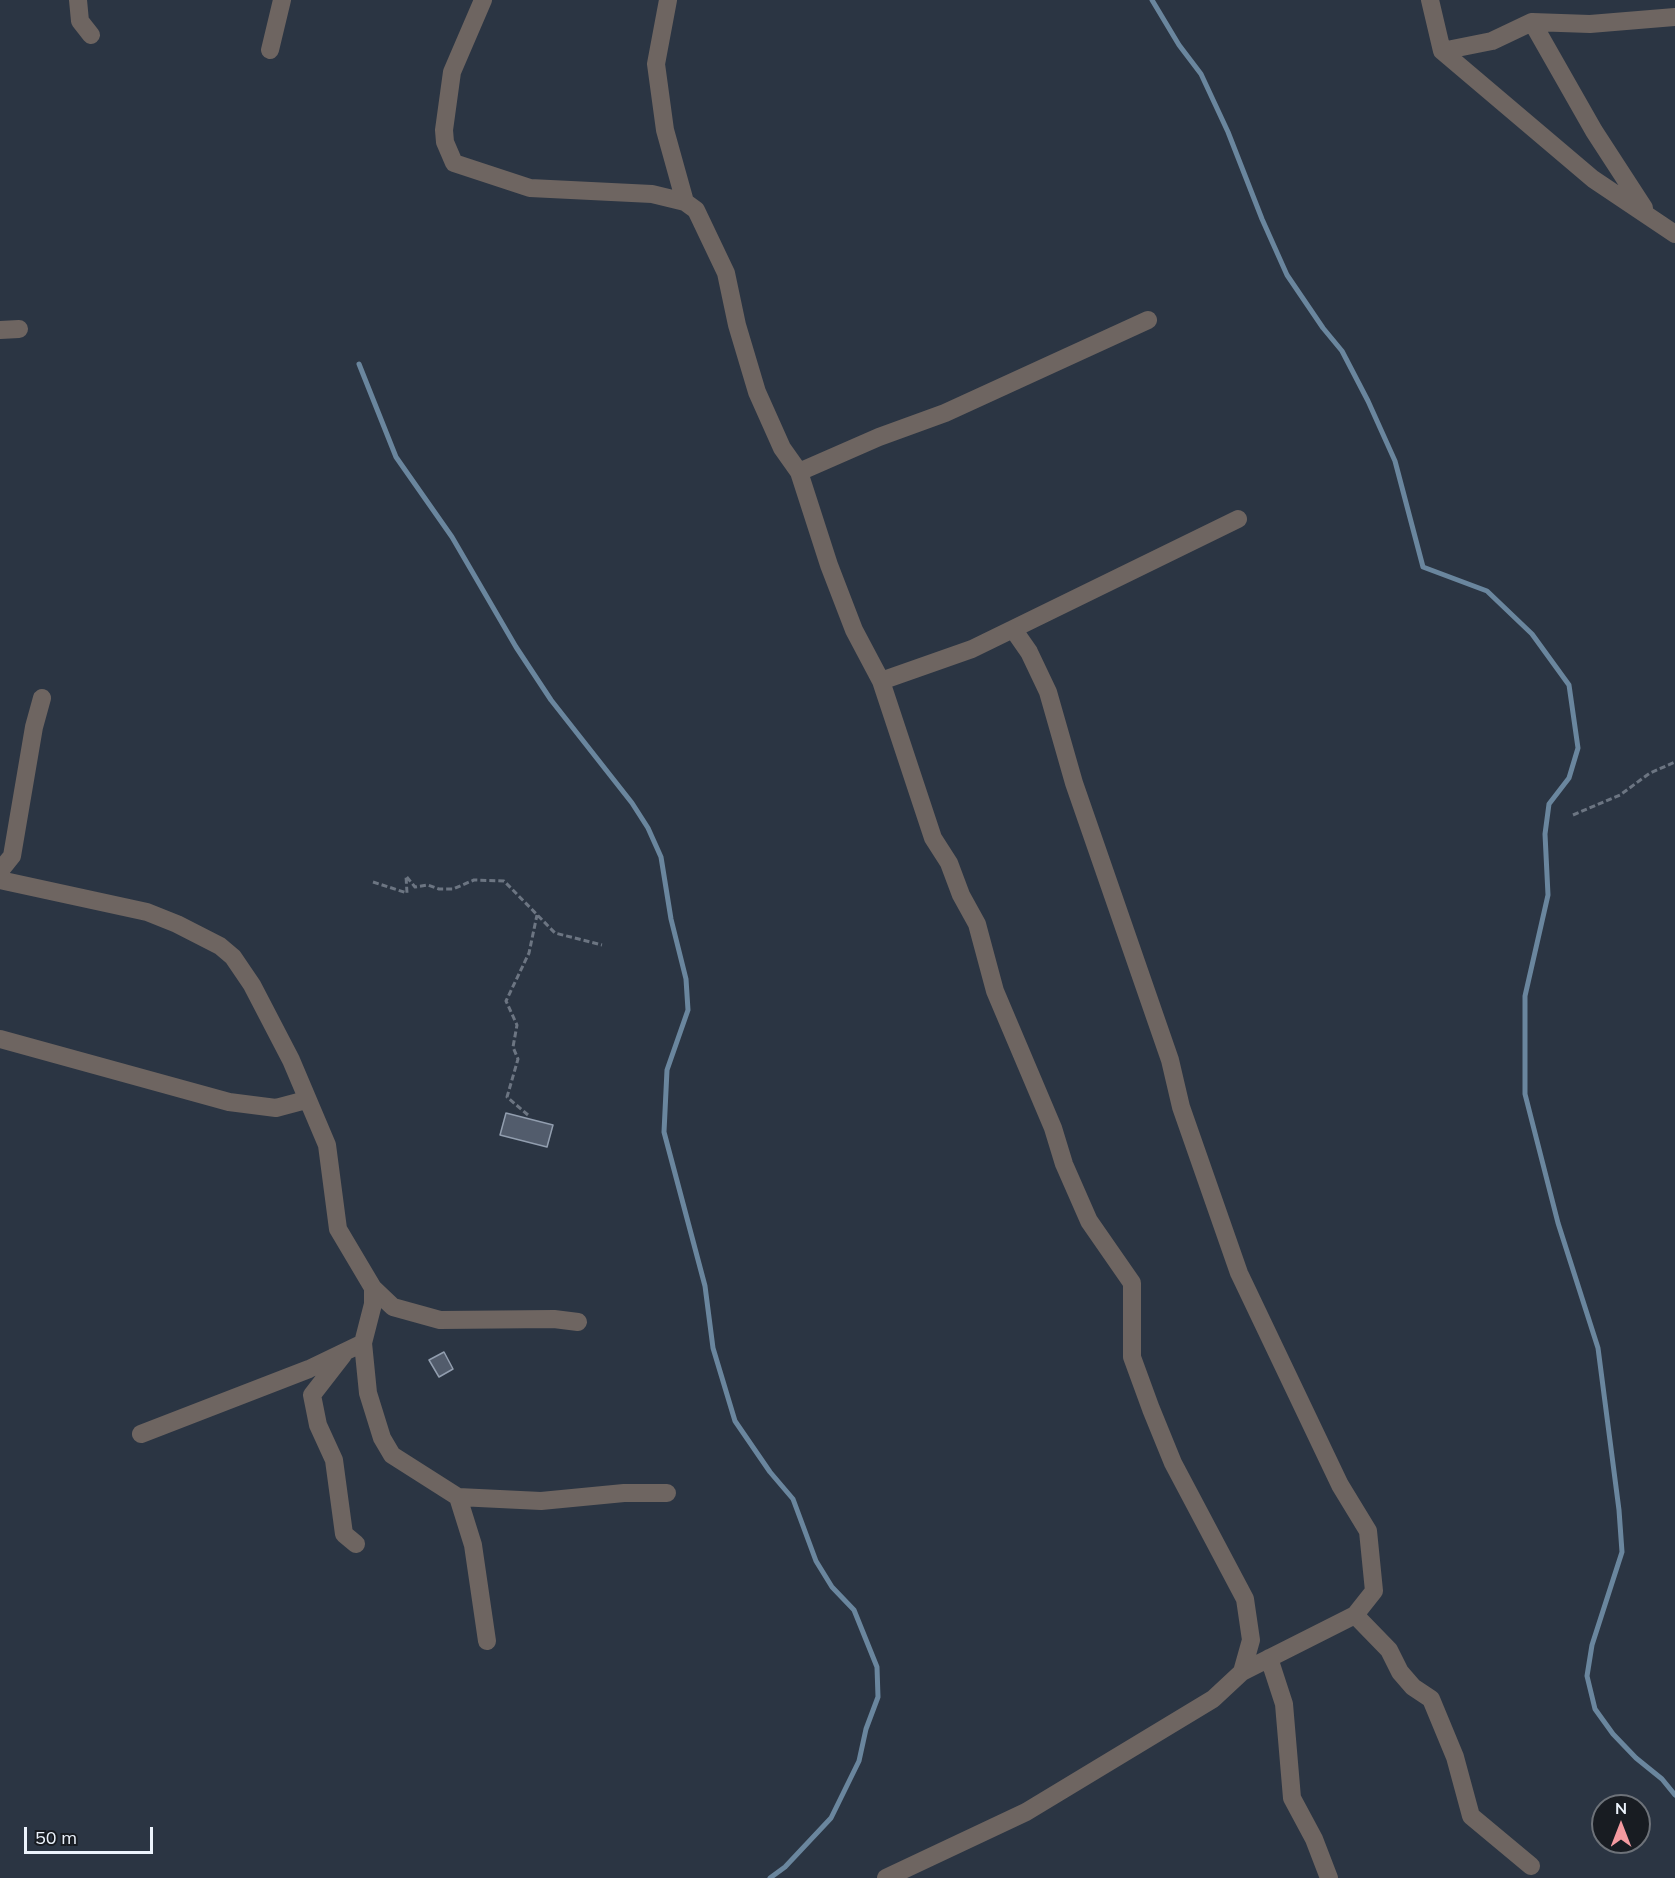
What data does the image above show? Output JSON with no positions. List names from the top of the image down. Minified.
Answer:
{"scale_bar":"50 m","north":"top"}
